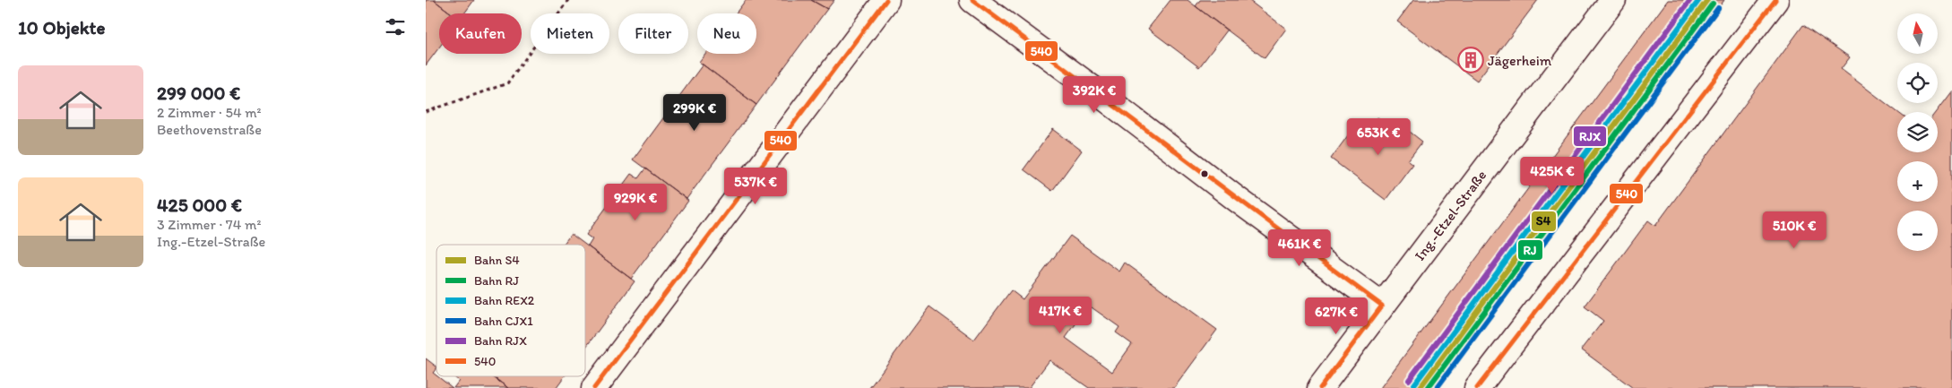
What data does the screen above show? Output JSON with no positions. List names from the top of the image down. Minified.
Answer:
{"streets":{"street":["Ing.-Etzel-Straße"]},"places":{"building":["Jägerheim"]},"lines":["rail line S4","rail line REX2","rail line RJX","transit line 540","rail line RJ","rail line CJX1"],"legend":["Bahn S4","Bahn RJ","Bahn REX2","Bahn CJX1","Bahn RJX","540"],"north":"top","page":{"heading":"10 Objekte","map_buttons":["+","−"],"chip":["Kaufen","Mieten","Filter","Neu"],"list":[{"name":"299 000 €","note":"2 Zimmer · 54 m² · Beethovenstraße"},{"name":"425 000 €","note":"3 Zimmer · 74 m² · Ing.-Etzel-Straße"}],"price":["392K €","299K €","653K €","425K €","537K €","929K €","510K €","461K €","417K €","627K €"]}}
